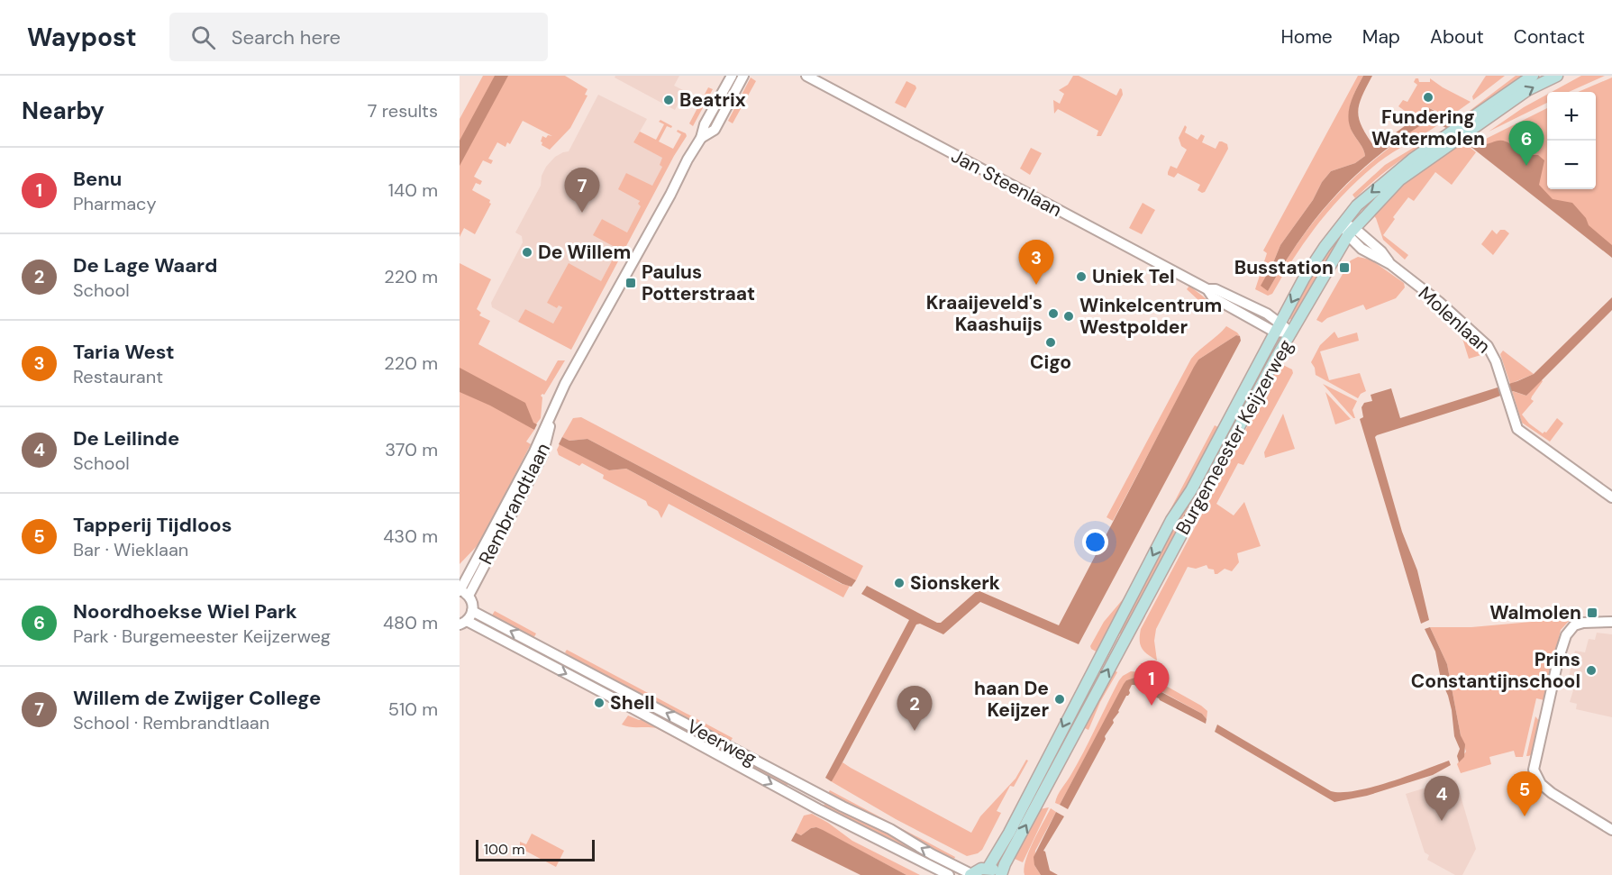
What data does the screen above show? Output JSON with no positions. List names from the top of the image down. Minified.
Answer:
{"streets":{"main road":["Burgemeester Keijzerweg"],"street":["Jan Steenlaan","Molenlaan","Rembrandtlaan","Veerweg"]},"crossings":[["Jan Steenlaan","Burgemeester Keijzerweg"],["Molenlaan","Burgemeester Keijzerweg"]],"places":{"other":["Fundering Watermolen","Beatrix","De Willem","Uniek Tel","Kraaijeveld's Kaashuijs","Winkelcentrum Westpolder","Cigo","Sionskerk","Prins Constantijnschool","haan De Keijzer","Shell"],"transit":["Busstation","Paulus Potterstraat","Walmolen"]},"scale_bar":"100 m","page":{"header":"Waypost","search":"Search here","nav":["Home","Map","About","Contact"],"heading":["Nearby","7 results"],"map_buttons":["+","−"],"pins":["6","7","3","1","2","5","4"],"list":[{"mark":"1","name":"Benu","note":"Pharmacy","value":"140 m"},{"mark":"2","name":"De Lage Waard","note":"School","value":"220 m"},{"mark":"3","name":"Taria West","note":"Restaurant","value":"220 m"},{"mark":"4","name":"De Leilinde","note":"School","value":"370 m"},{"mark":"5","name":"Tapperij Tijdloos","note":"Bar · Wieklaan","value":"430 m"},{"mark":"6","name":"Noordhoekse Wiel Park","note":"Park · Burgemeester Keijzerweg","value":"480 m"},{"mark":"7","name":"Willem de Zwijger College","note":"School · Rembrandtlaan","value":"510 m"}],"scale":"100 m"}}
